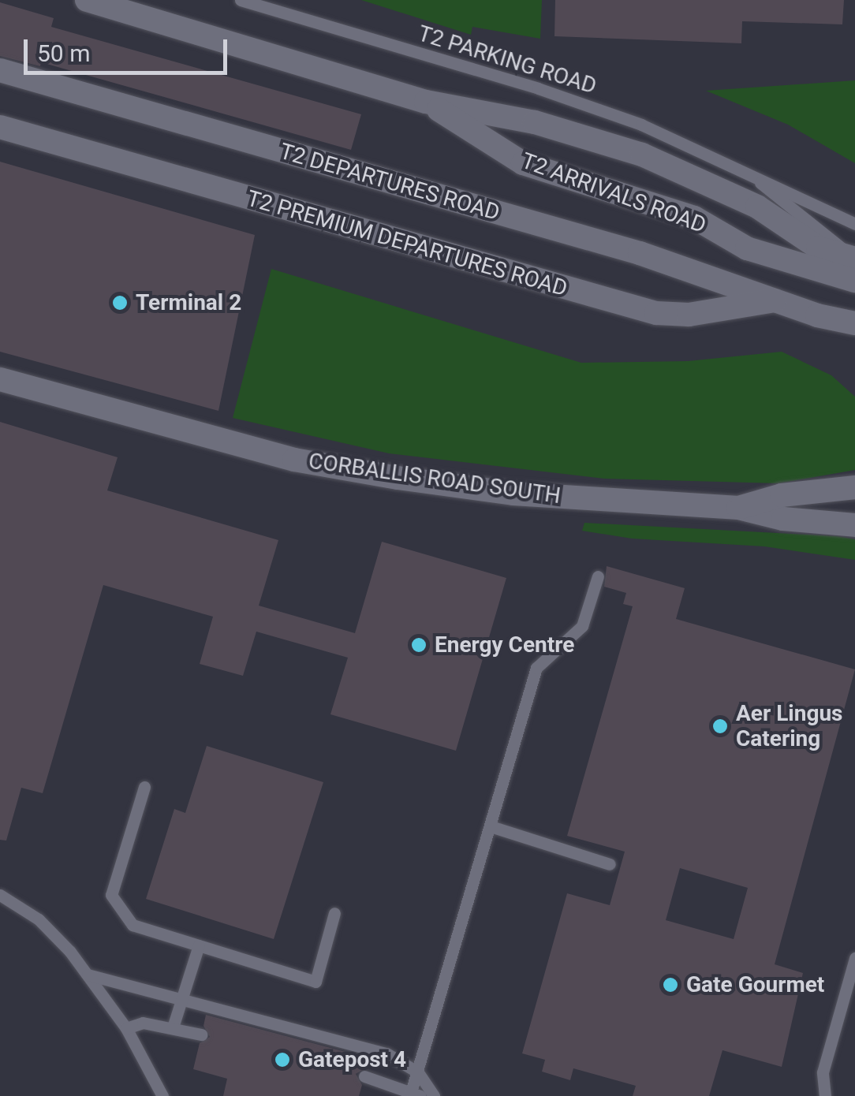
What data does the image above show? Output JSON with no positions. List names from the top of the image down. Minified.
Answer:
{"streets":{"street":["T2 DEPARTURES ROAD","T2 ARRIVALS ROAD","T2 PREMIUM DEPARTURES ROAD","CORBALLIS ROAD SOUTH"],"lane":["T2 PARKING ROAD"]},"crossings":[["T2 PARKING ROAD","T2 ARRIVALS ROAD"],["T2 DEPARTURES ROAD","T2 PREMIUM DEPARTURES ROAD"]],"places":["Terminal 2","Energy Centre","Aer Lingus Catering","Gate Gourmet","Gatepost 4"],"scale_bar":"50 m"}
